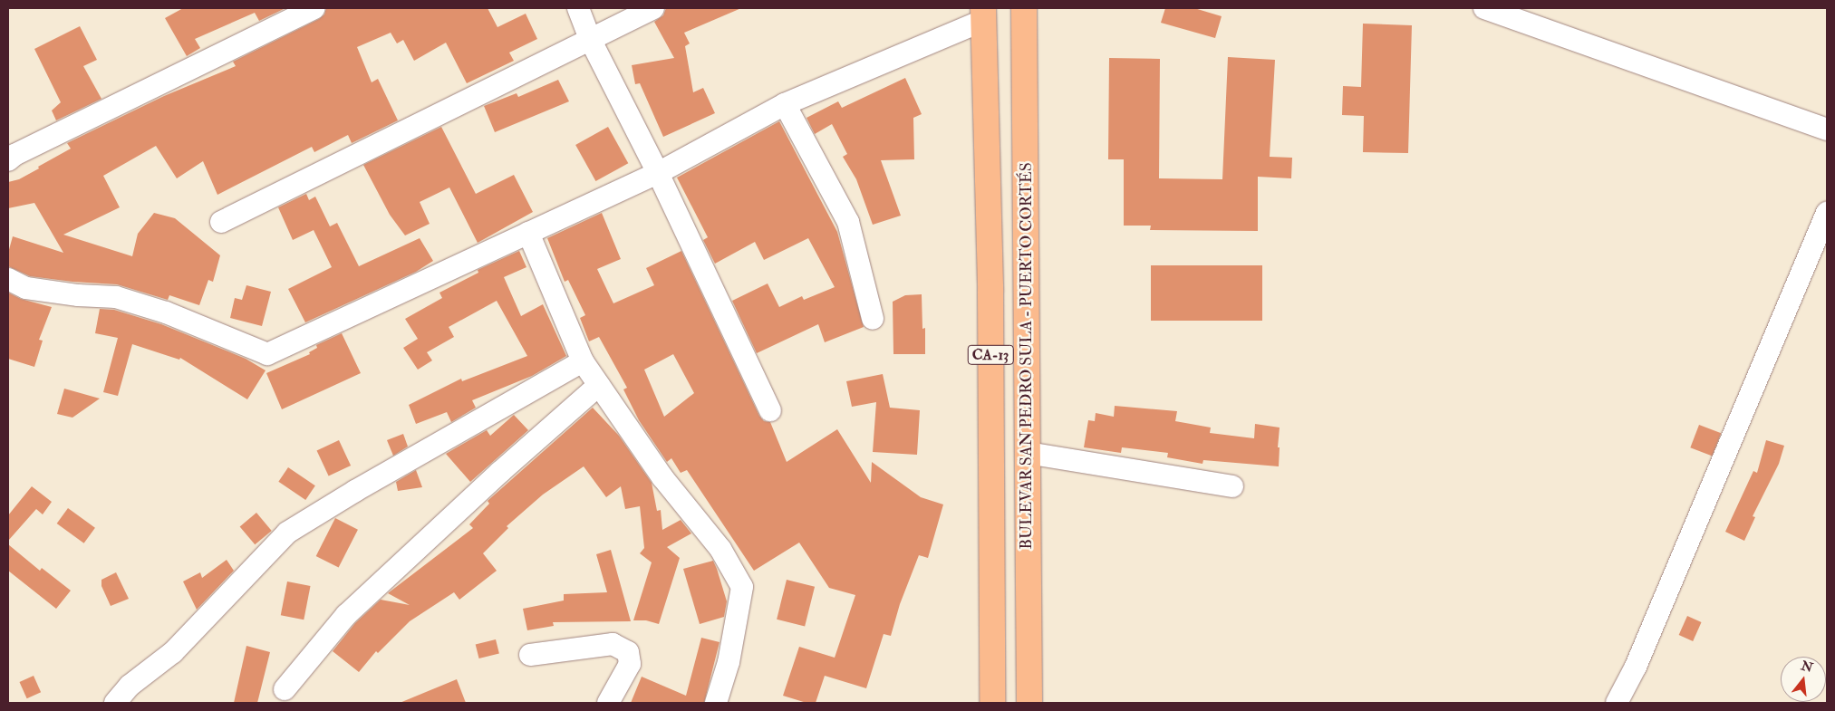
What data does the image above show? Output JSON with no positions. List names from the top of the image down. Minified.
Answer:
{"streets":{"highway":["CA-13","BULEVAR SAN PEDRO SULA - PUERTO CORTÉS"]},"north":"top"}
